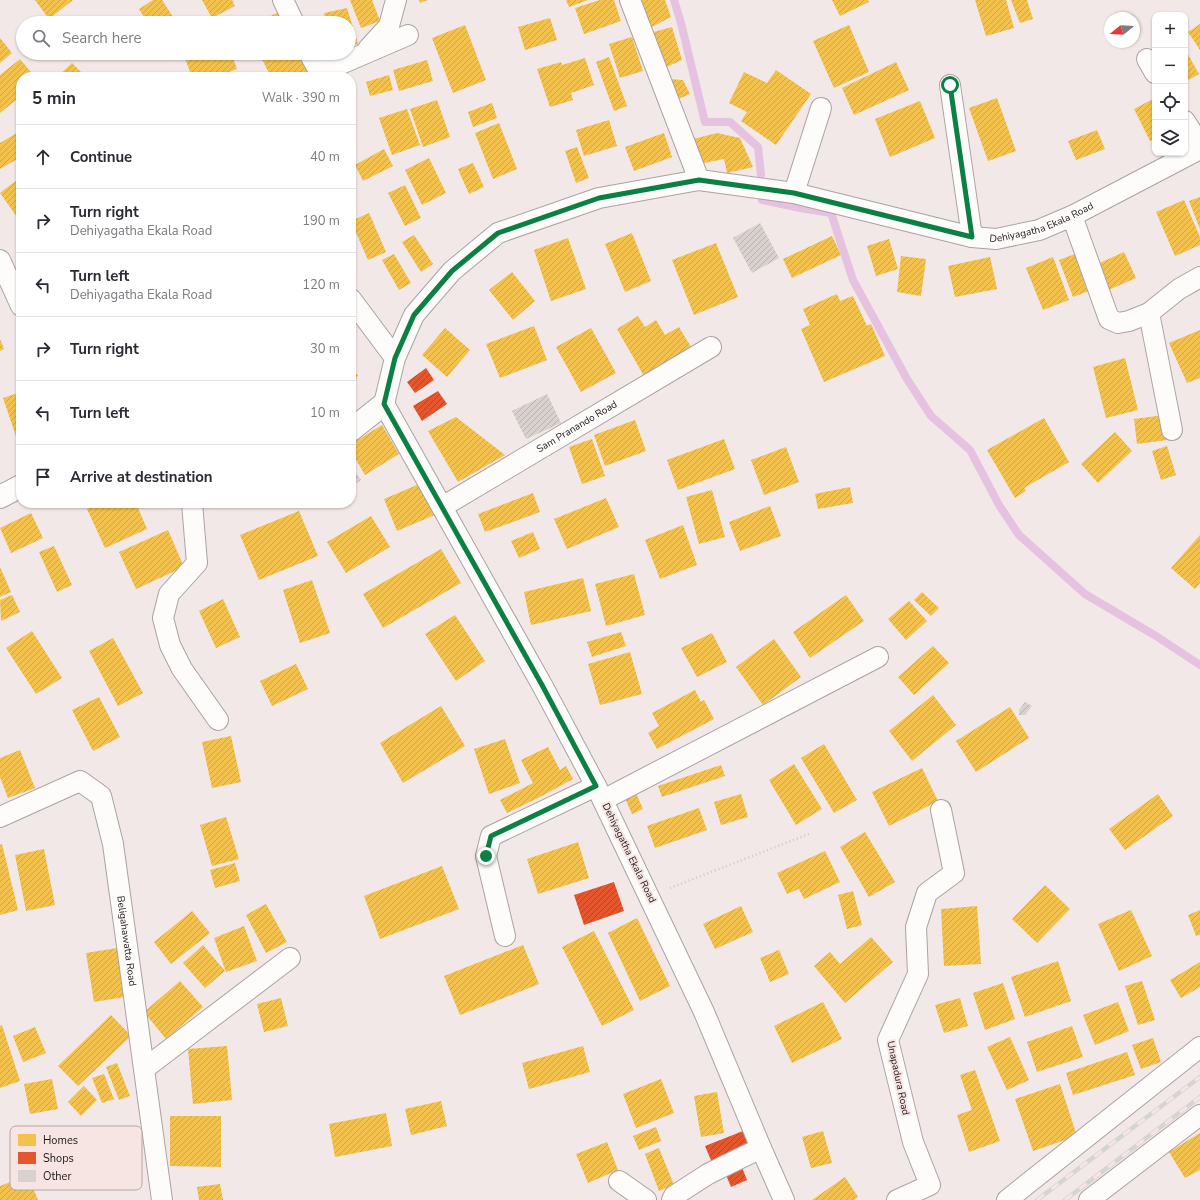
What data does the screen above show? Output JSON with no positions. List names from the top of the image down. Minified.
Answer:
{"streets":{"street":["Dehiyagatha Ekala Road","Sam Pranando Road","Beligahawatta Road","Unapadura Road"]},"crossings":[["Dehiyagatha Ekala Road","Sam Pranando Road"]],"legend":["Homes","Shops","Other"],"north":"left","page":{"map_buttons":["+","−"],"search":"Search here","heading":["5 min","Walk · 390 m"],"list":[["Continue","40 m"],["Turn right","Dehiyagatha Ekala Road","190 m"],["Turn left","Dehiyagatha Ekala Road","120 m"],["Turn right","30 m"],["Turn left","10 m"],"Arrive at destination"]}}
